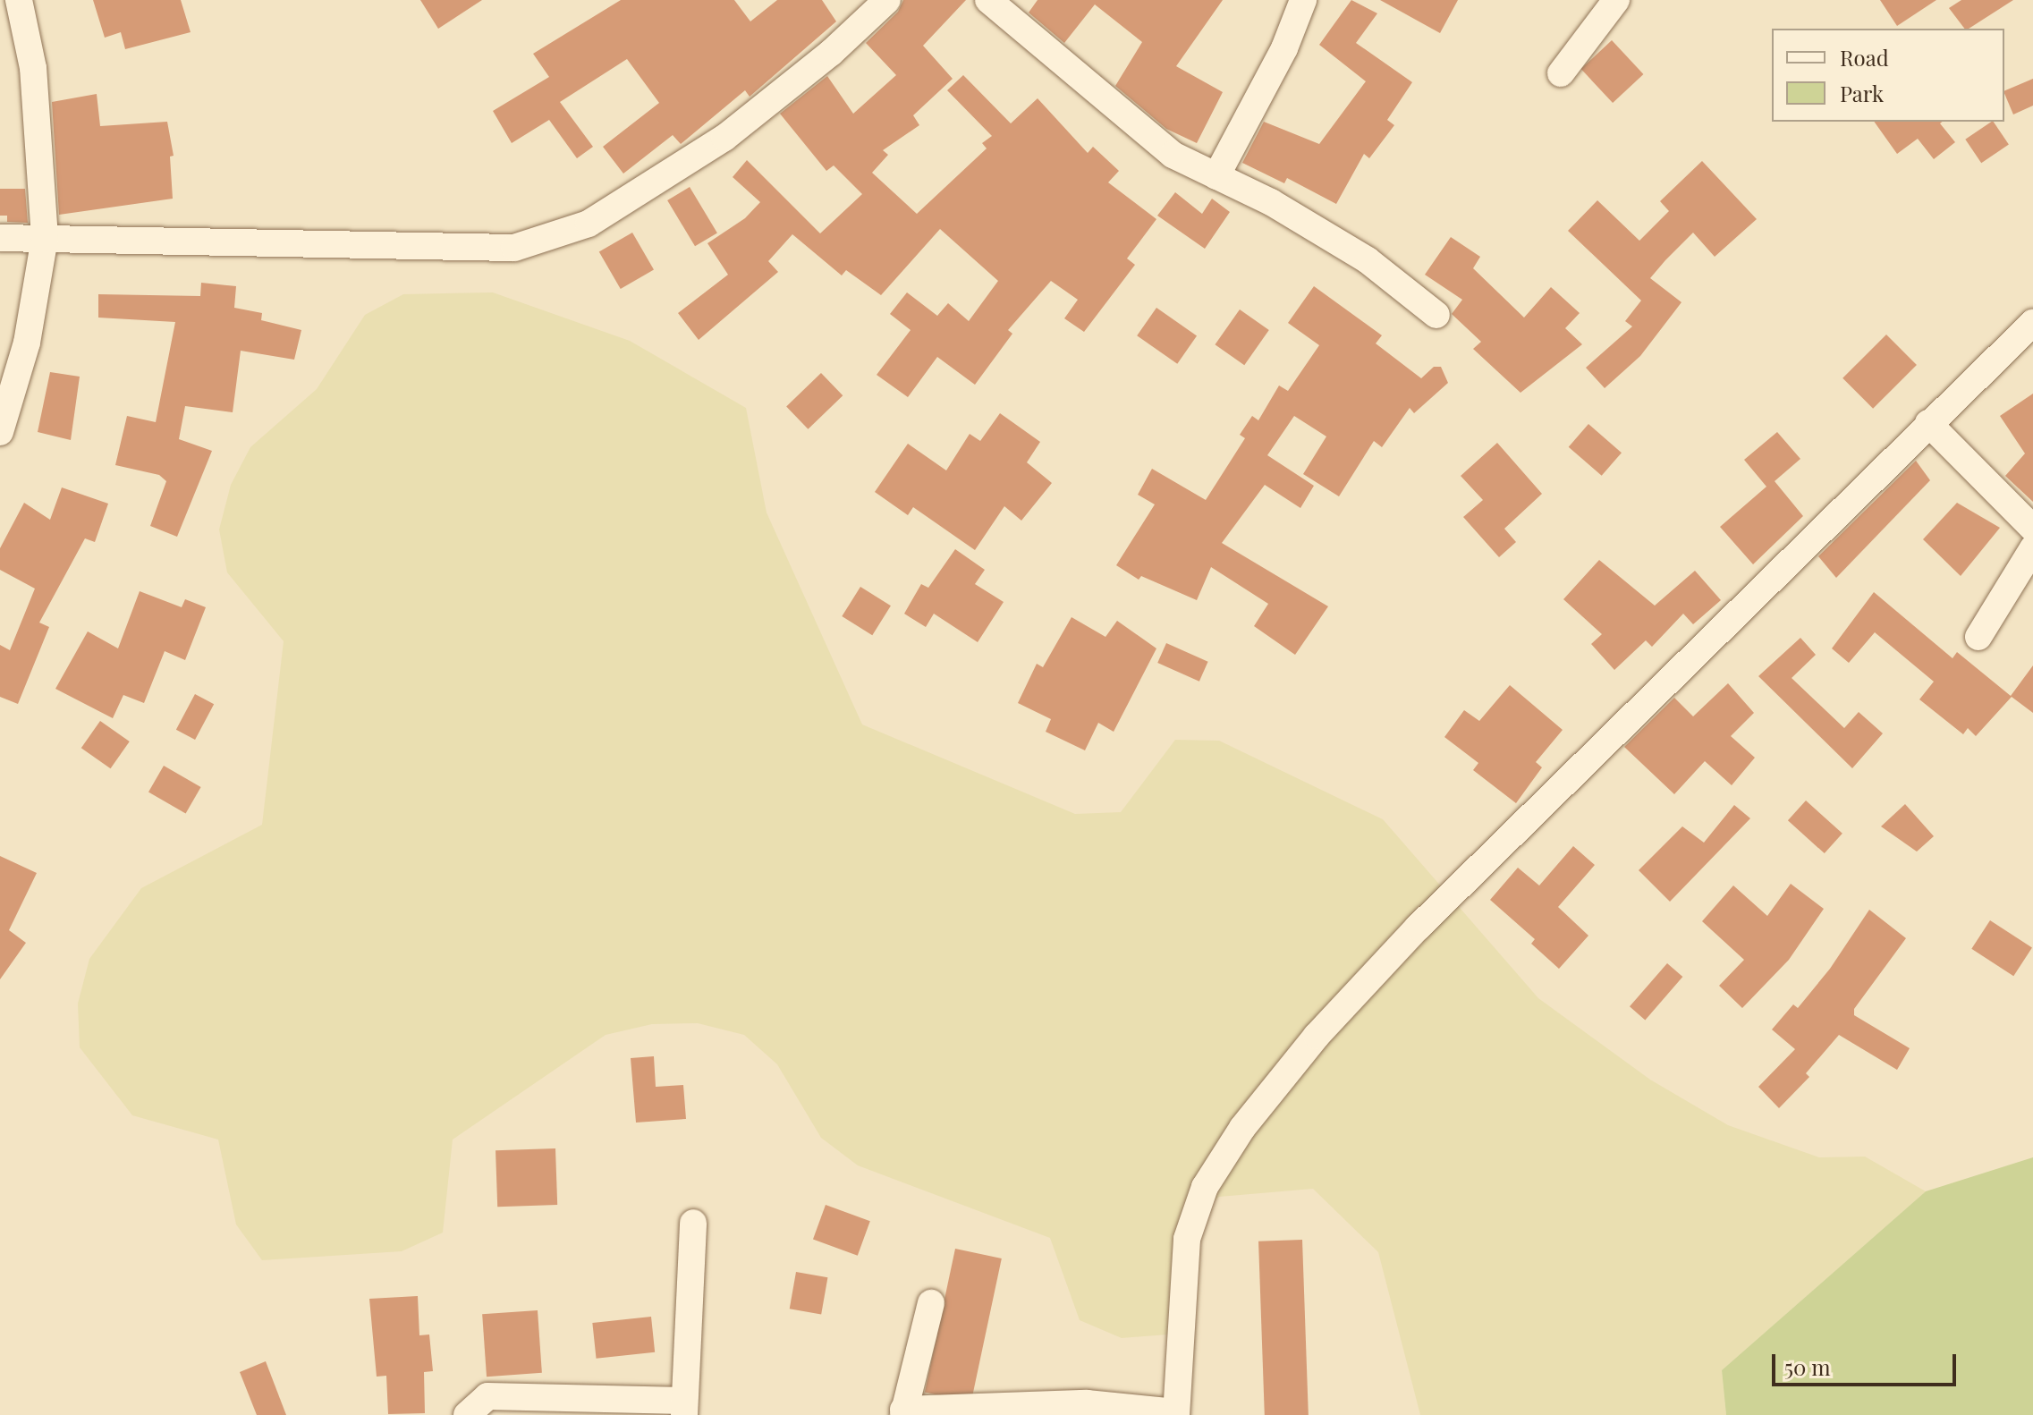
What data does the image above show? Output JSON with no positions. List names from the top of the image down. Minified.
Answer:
{"legend":["Road","Park"],"scale_bar":"50 m"}
